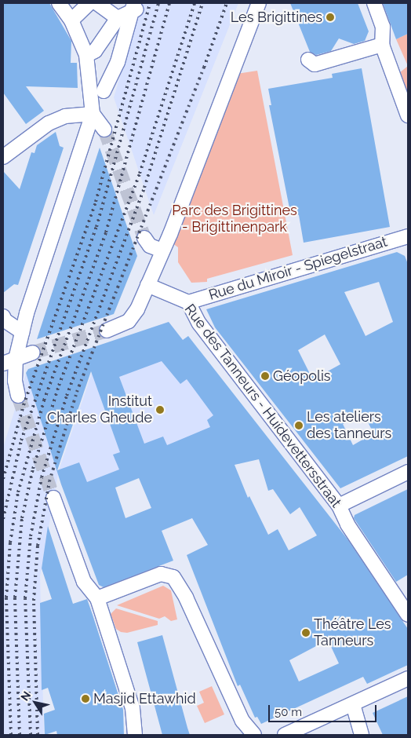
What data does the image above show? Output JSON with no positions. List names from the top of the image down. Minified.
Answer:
{"streets":{"street":["Rue du Miroir - Spiegelstraat","Rue des Tanneurs - Huidevettersstraat"]},"crossings":[["Rue du Miroir - Spiegelstraat","Rue des Tanneurs - Huidevettersstraat"]],"parks":["Parc des Brigittines - Brigittinenpark"],"places":["Les Brigittines","Géopolis","Institut Charles Gheude","Les ateliers des tanneurs","Théâtre Les Tanneurs","Masjid Ettawhid"],"scale_bar":"50 m","north":"top left"}
